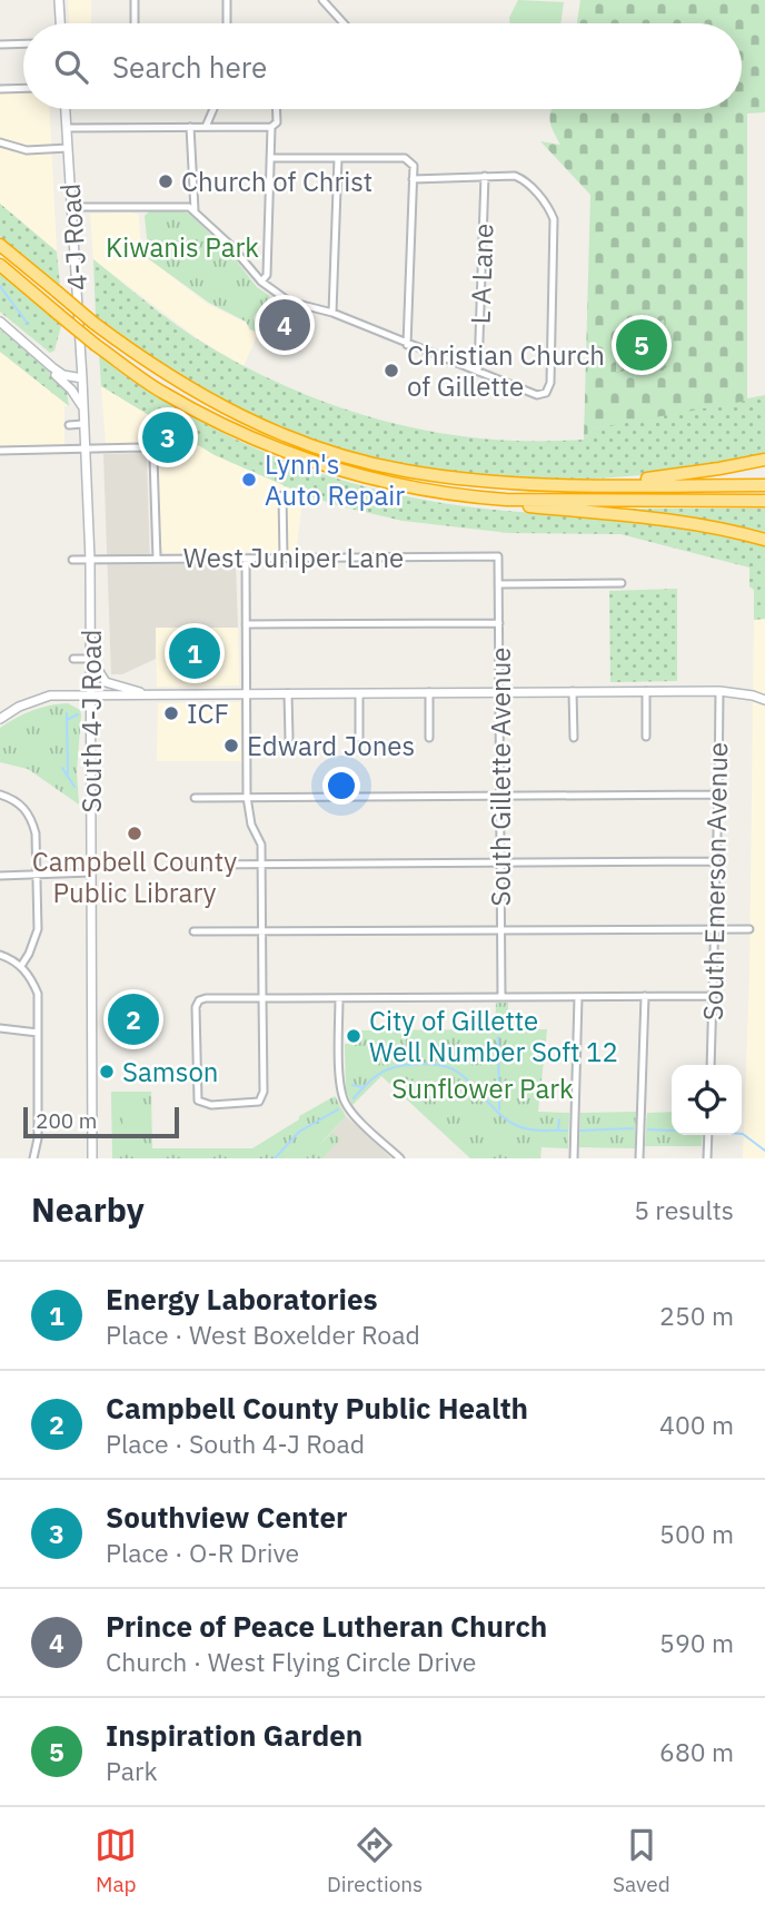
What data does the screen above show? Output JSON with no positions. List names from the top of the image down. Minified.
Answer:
{"streets":{"main road":["4-J Road","South 4-J Road"],"street":["L A Lane","West Juniper Lane","South Gillette Avenue","South Emerson Avenue"]},"crossings":[["4-J Road","South 4-J Road"],["West Juniper Lane","South 4-J Road"],["West Juniper Lane","South Gillette Avenue"]],"parks":["Kiwanis Park","Sunflower Park"],"places":["Church of Christ","Christian Church of Gillette","Lynn's Auto Repair","ICF","Edward Jones","Campbell County Public Library","City of Gillette Well Number Soft 12","Samson"],"scale_bar":"200 m","page":{"search":"Search here","pins":["4","5","3","1","2"],"scale":"200 m","heading":["Nearby","5 results"],"list":[{"mark":"1","name":"Energy Laboratories","note":"Place · West Boxelder Road","value":"250 m"},{"mark":"2","name":"Campbell County Public Health","note":"Place · South 4-J Road","value":"400 m"},{"mark":"3","name":"Southview Center","note":"Place · O-R Drive","value":"500 m"},{"mark":"4","name":"Prince of Peace Lutheran Church","note":"Church · West Flying Circle Drive","value":"590 m"},{"mark":"5","name":"Inspiration Garden","note":"Park","value":"680 m"}],"nav":["Map","Directions","Saved"]}}
